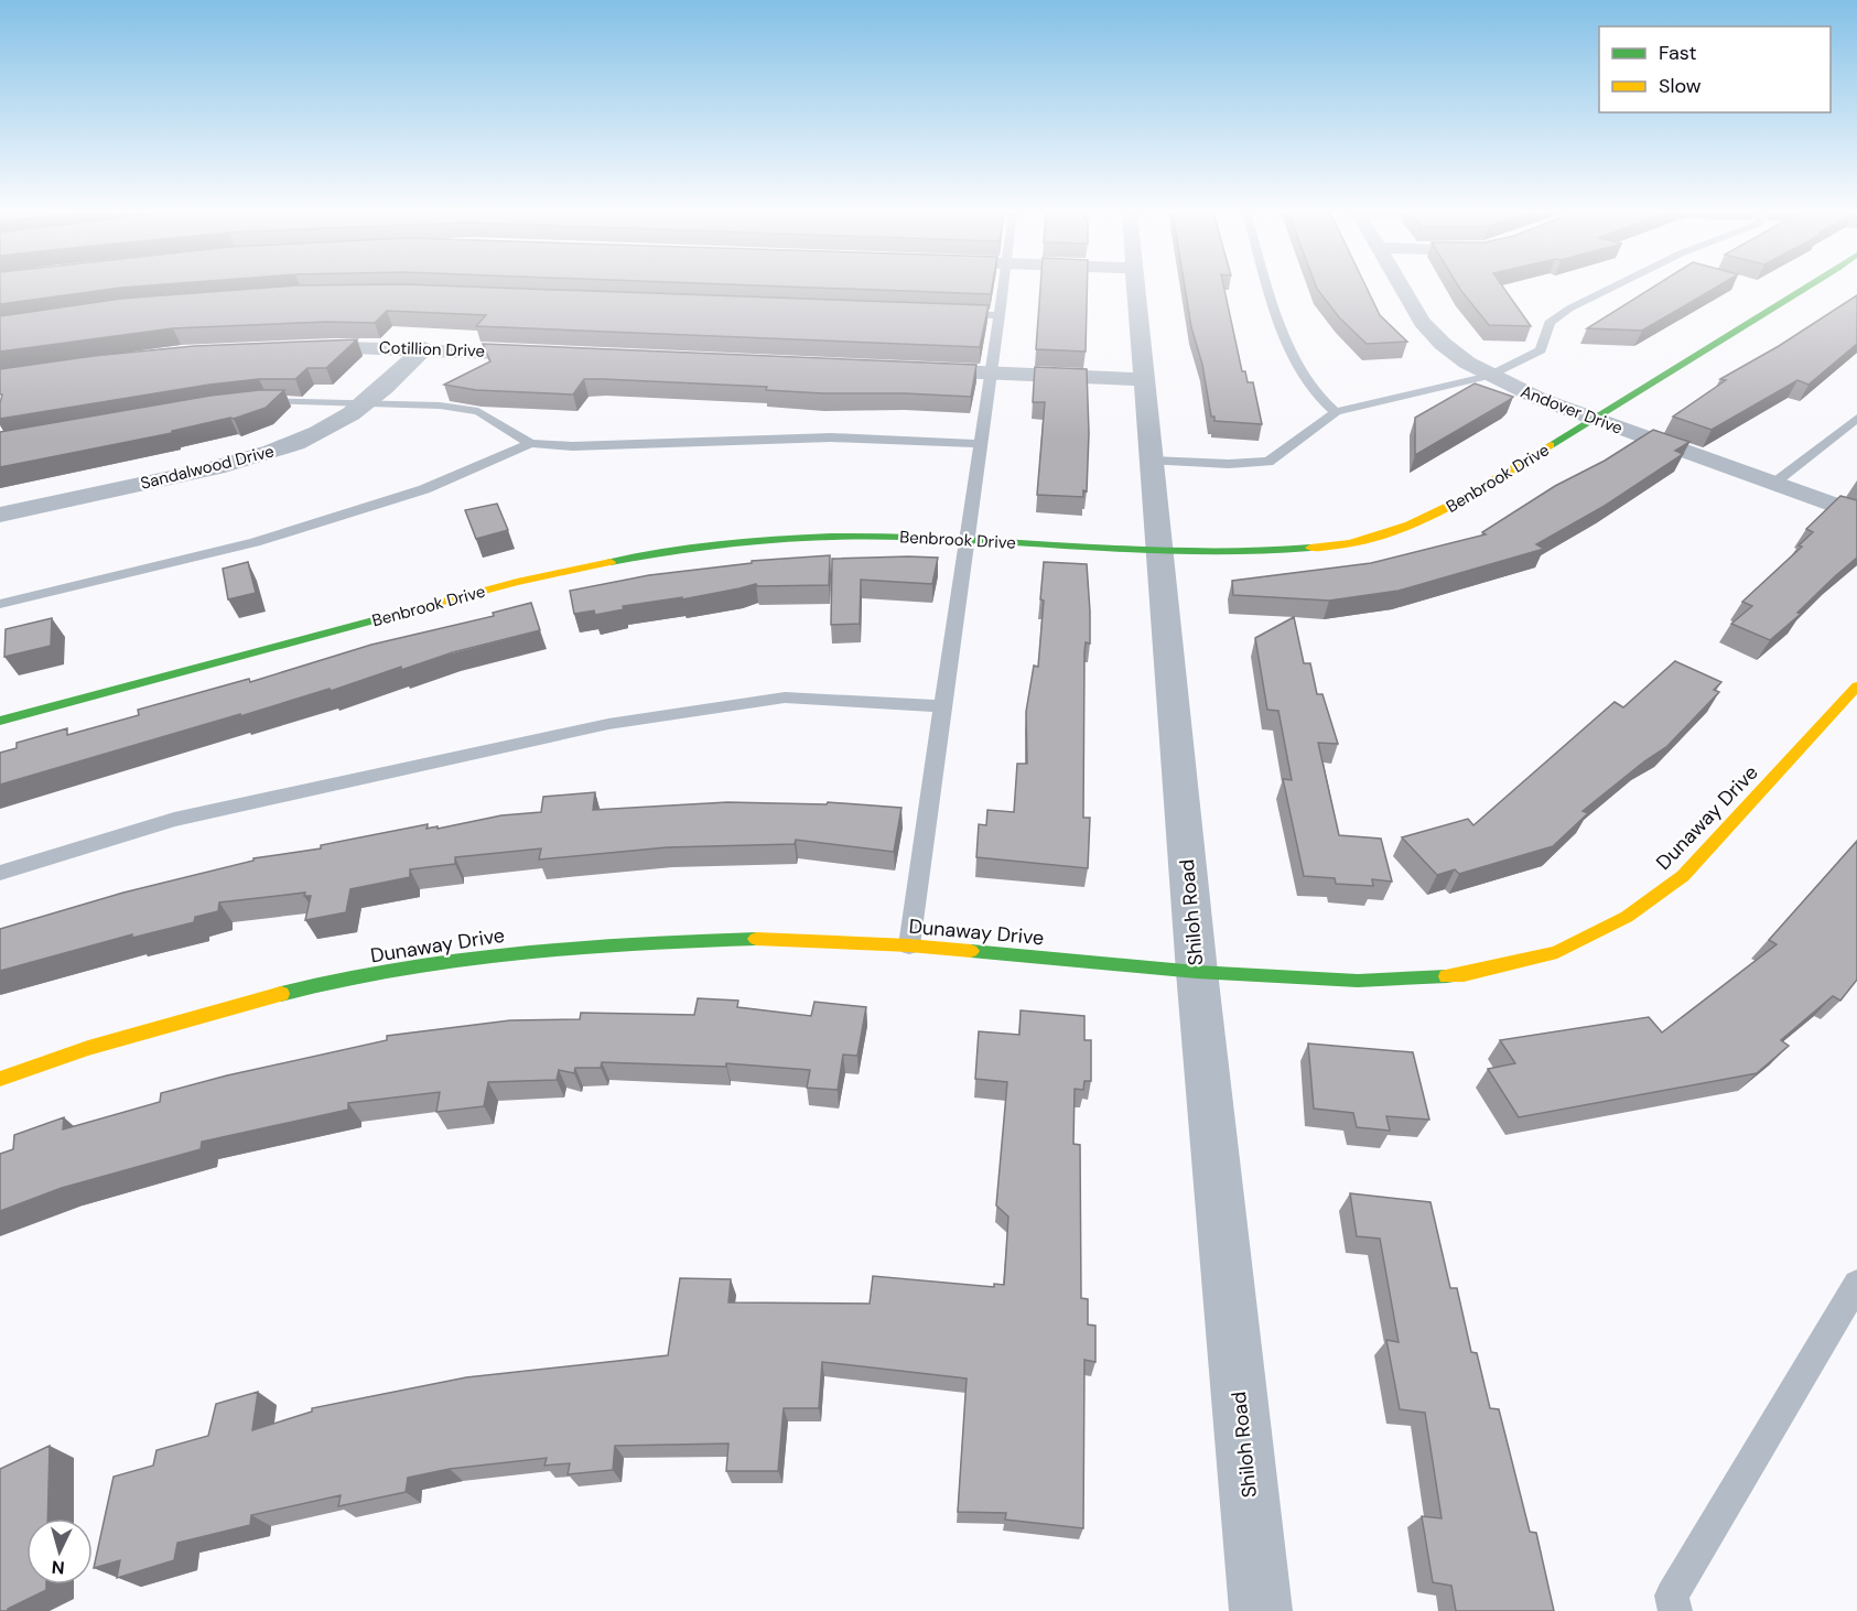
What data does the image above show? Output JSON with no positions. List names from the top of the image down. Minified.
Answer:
{"streets":{"street":["Cotillion Drive","Andover Drive","Sandalwood Drive","Benbrook Drive","Dunaway Drive","Shiloh Road"]},"crossings":[["Cotillion Drive","Sandalwood Drive"],["Andover Drive","Benbrook Drive"],["Benbrook Drive","Shiloh Road"],["Dunaway Drive","Shiloh Road"]],"legend":["Fast","Slow"],"north":"bottom"}
